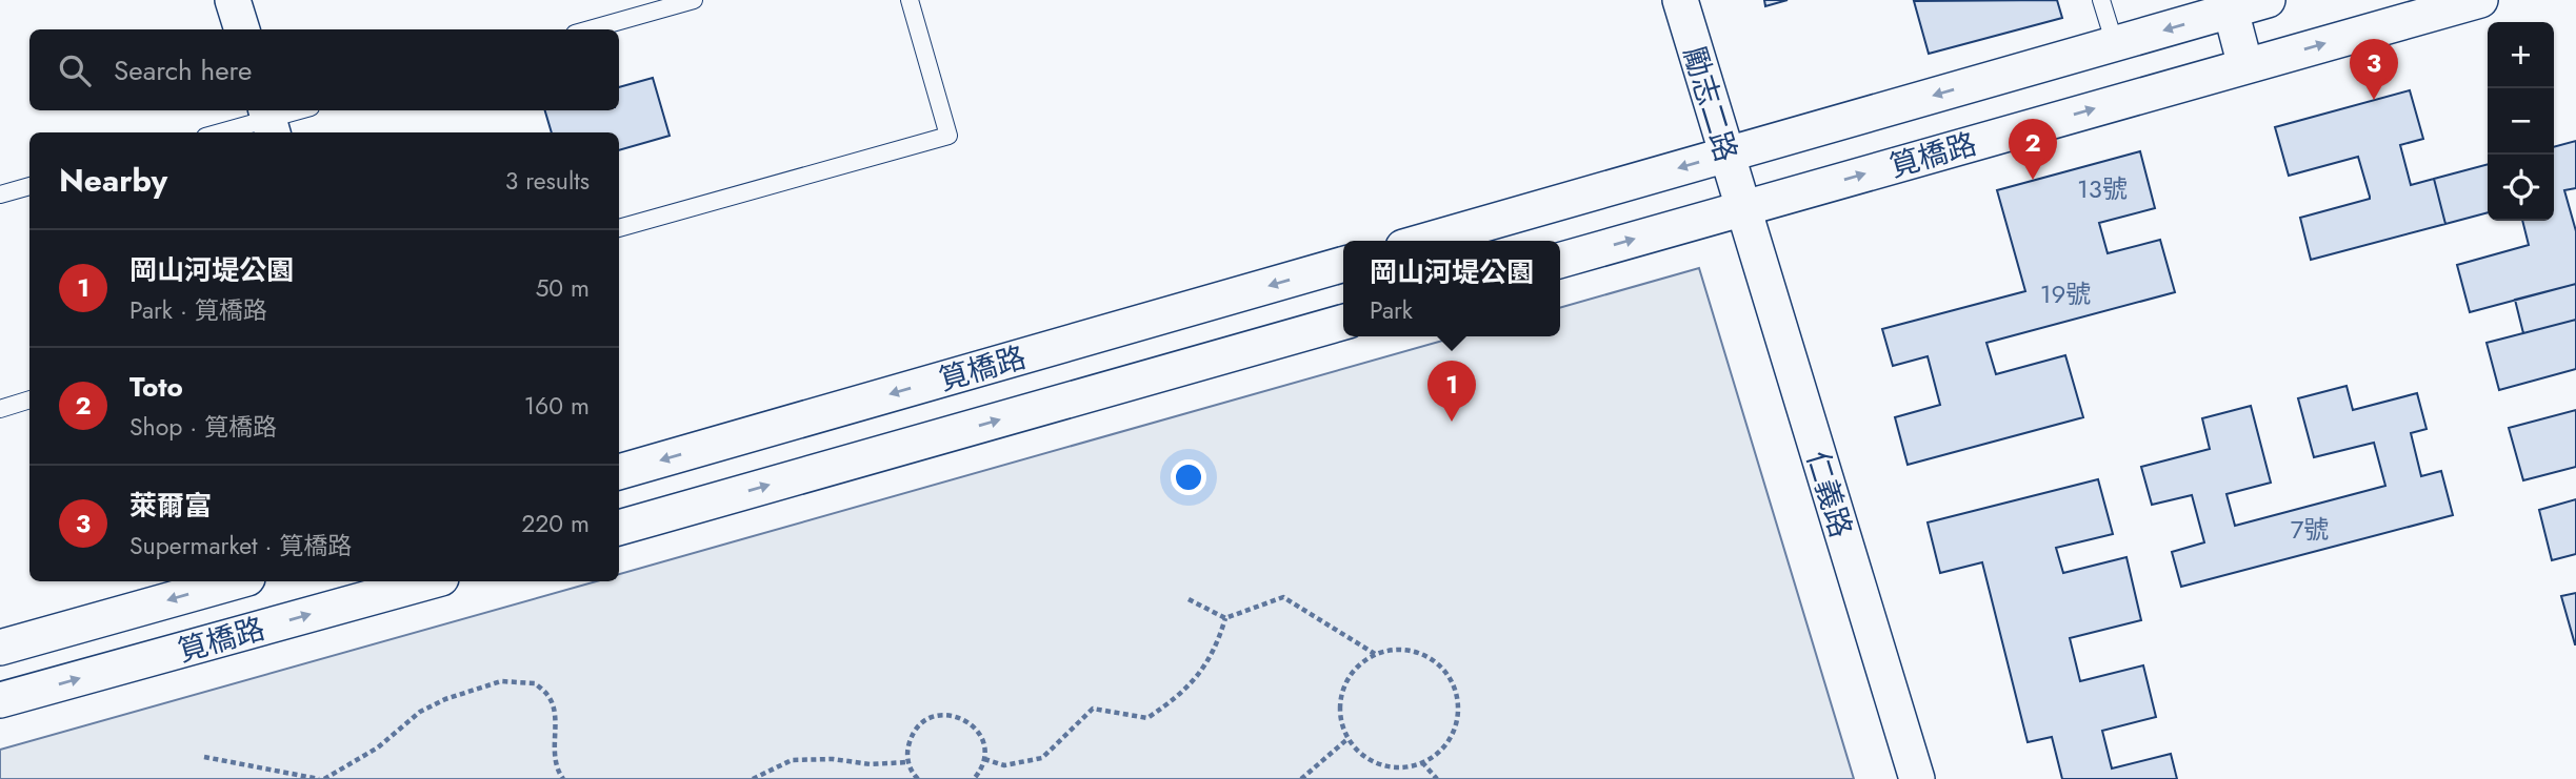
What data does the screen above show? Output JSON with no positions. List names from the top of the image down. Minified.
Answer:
{"streets":{"street":["勵志二路","筧橋路","仁義路"]},"crossings":[["勵志二路","筧橋路"],["勵志二路","仁義路"],["筧橋路","仁義路"]],"house_numbers":["13號","19號","7號"],"page":{"map_buttons":["+","−"],"search":"Search here","pins":["3","2","1"],"heading":["Nearby","3 results"],"list":[{"mark":"1","name":"岡山河堤公園","note":"Park · 筧橋路","value":"50 m"},{"mark":"2","name":"Toto","note":"Shop · 筧橋路","value":"160 m"},{"mark":"3","name":"萊爾富","note":"Supermarket · 筧橋路","value":"220 m"}],"popup":["岡山河堤公園","Park"]}}
